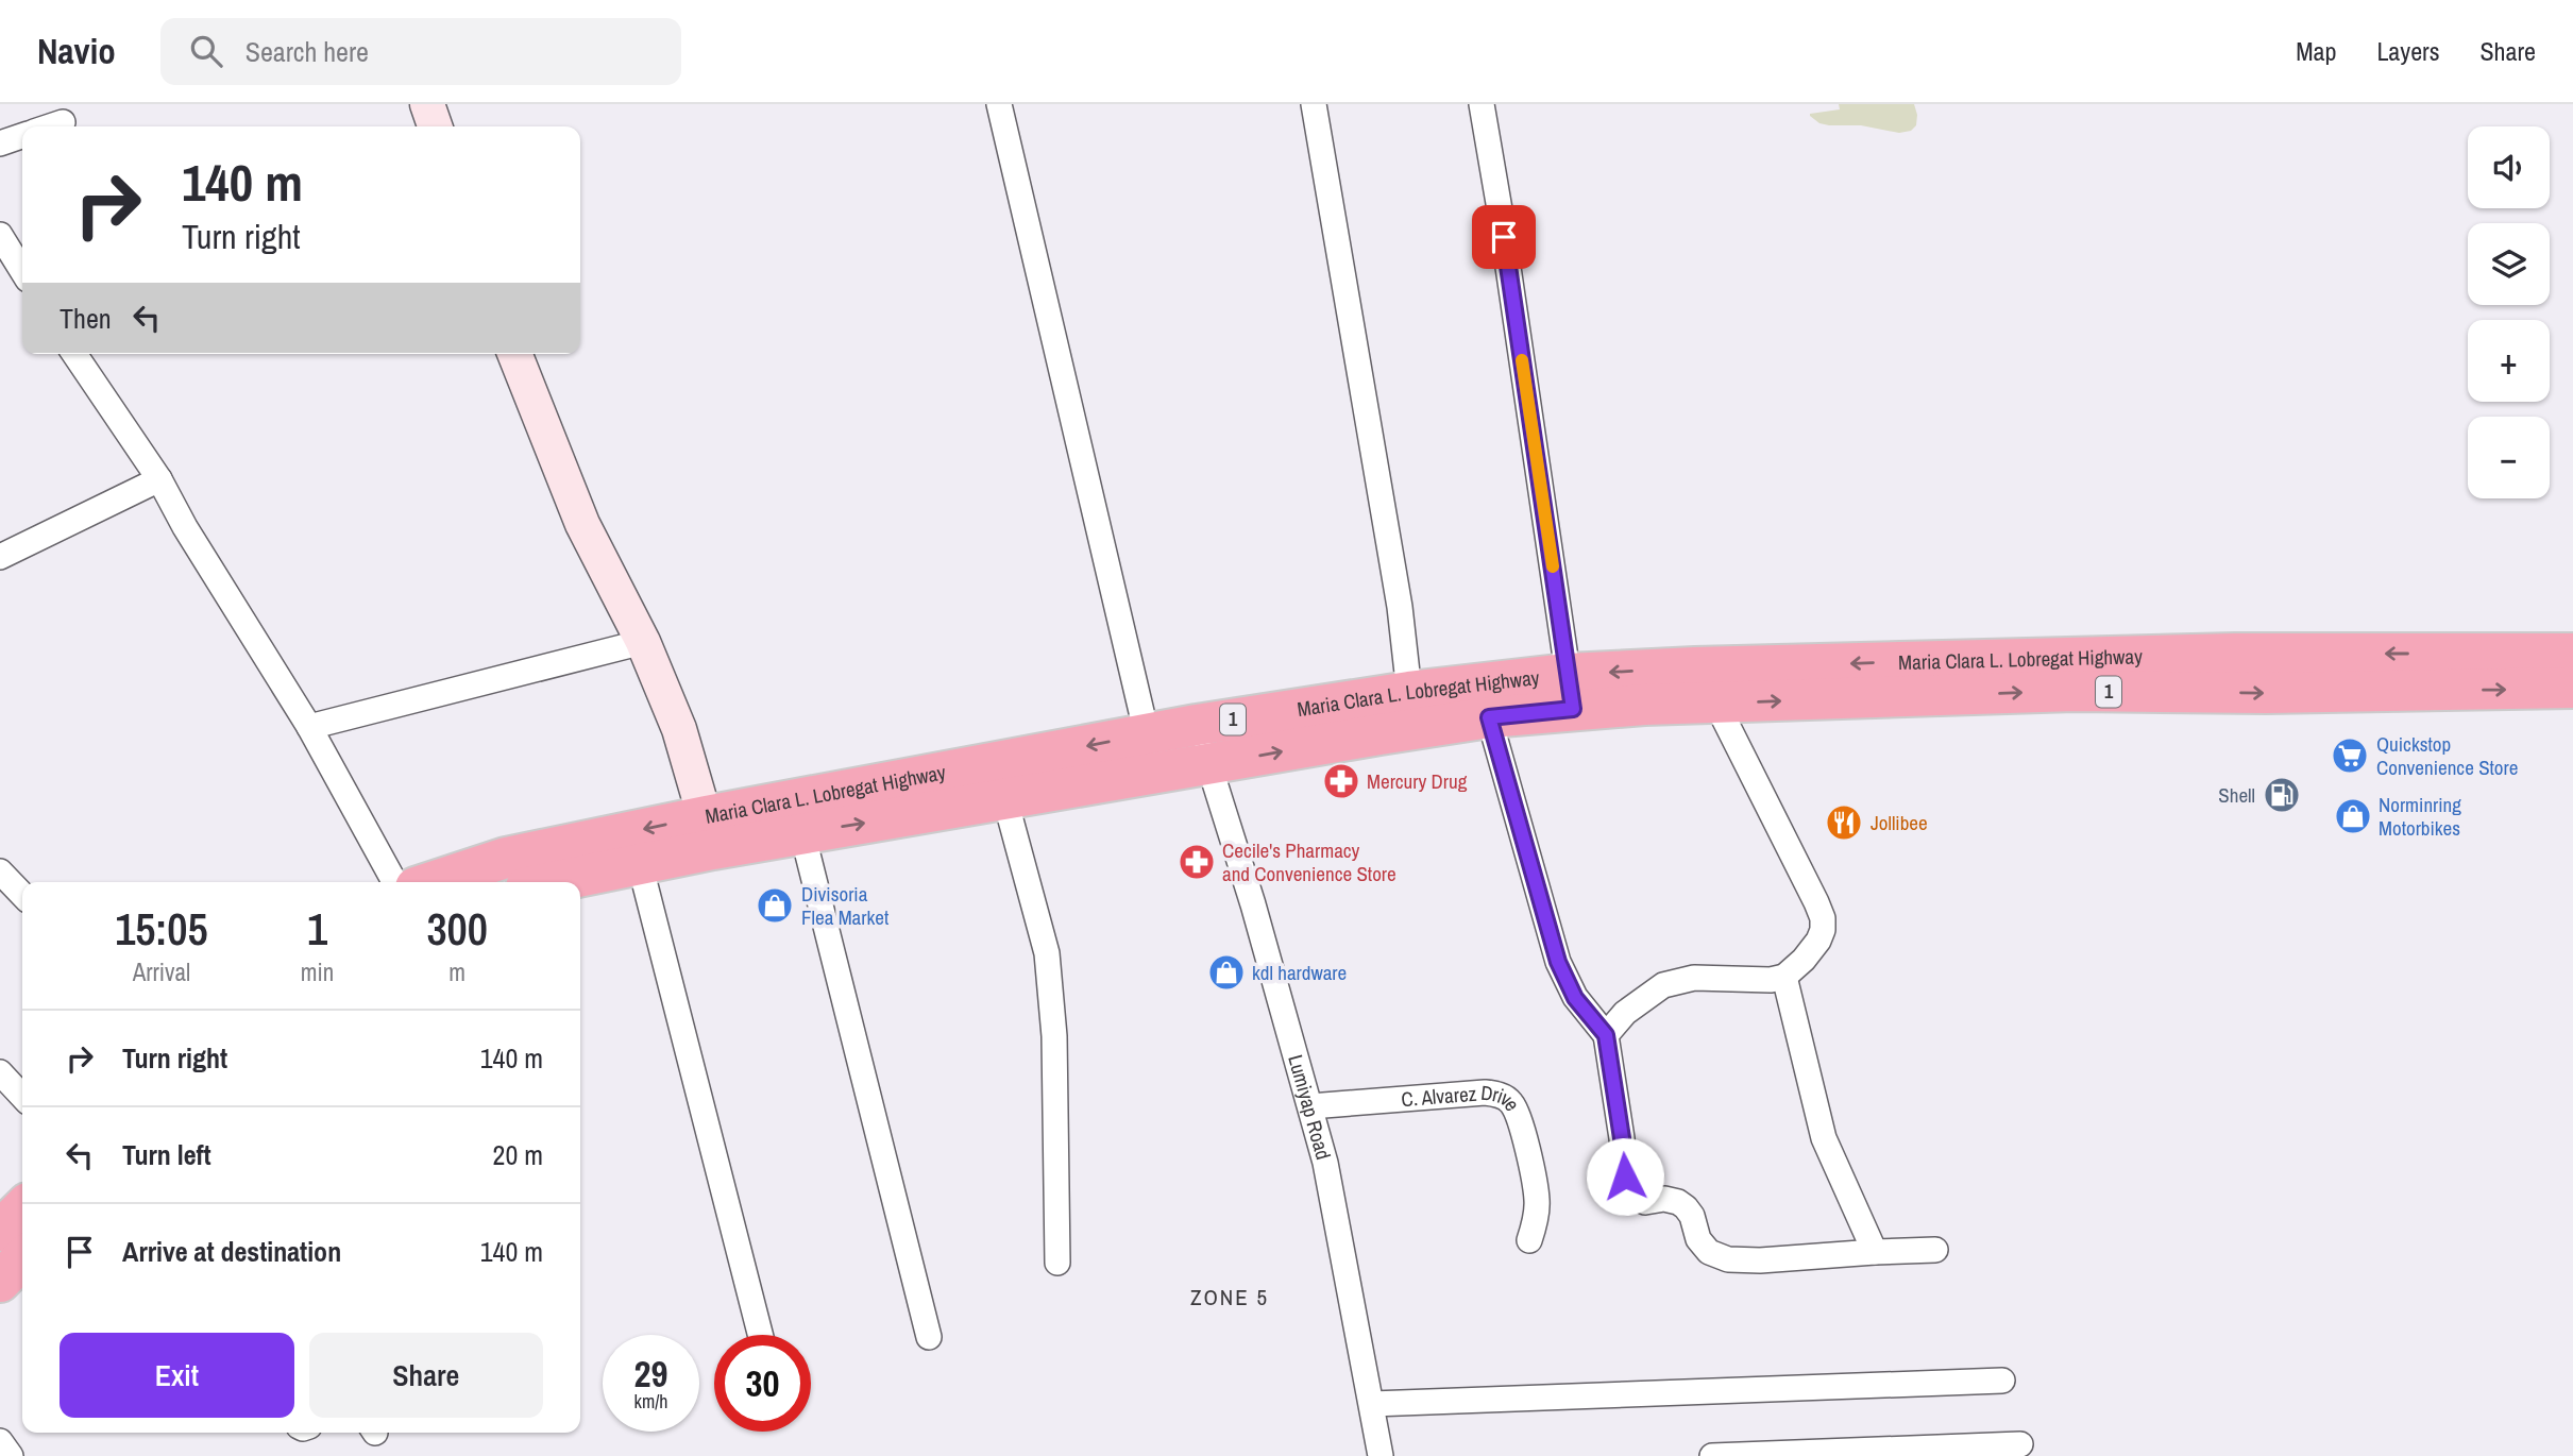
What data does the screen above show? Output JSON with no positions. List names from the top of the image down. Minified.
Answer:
{"streets":{"highway":["Maria Clara L. Lobregat Highway","1"],"street":["Lumiyap Road","C. Alvarez Drive"]},"crossings":[["Maria Clara L. Lobregat Highway","Lumiyap Road"],["Lumiyap Road","C. Alvarez Drive"]],"districts":["ZONE 5"],"places":{"supermarket":["Quickstop Convenience Store"],"pharmacy":["Mercury Drug","Cecile's Pharmacy and Convenience Store"],"fuel station":["Shell"],"shop":["Norminring Motorbikes","Divisoria Flea Market","kdl hardware"],"restaurant":["Jollibee"]},"page":{"header":"Navio","search":"Search here","nav":["Map","Layers","Share"],"map_buttons":["+","−"],"turn":["140 m","Turn right"],"then":"Then","eta":["15:05","Arrival","1","min","300","m"],"list":[{"name":"Turn right","value":"140 m"},{"name":"Turn left","value":"20 m"},{"name":"Arrive at destination","value":"140 m"}],"buttons":["Exit","Share"],"speed":"29 km/h","limit":"30"}}
